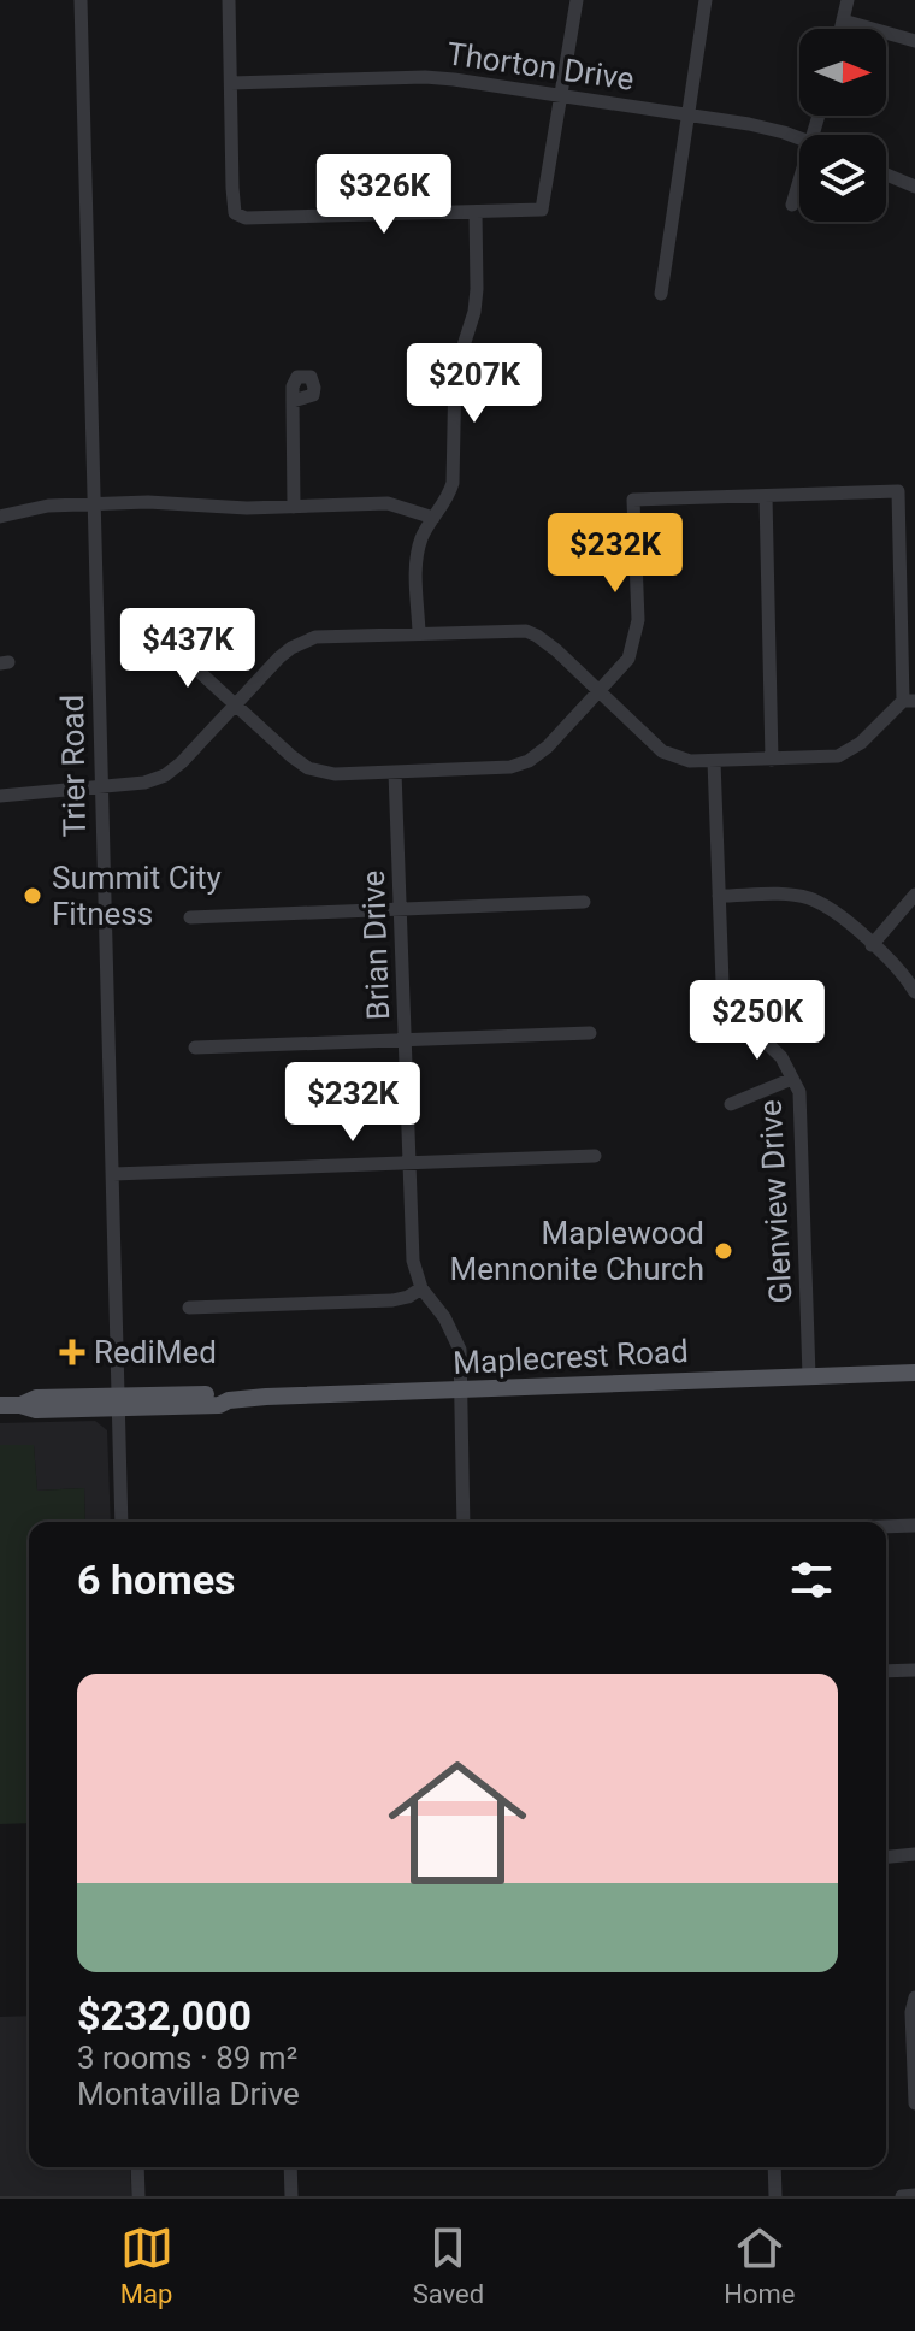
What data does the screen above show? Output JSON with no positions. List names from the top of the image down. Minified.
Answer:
{"streets":{"main road":["Maplecrest Road"],"street":["Thorton Drive","Trier Road","Brian Drive","Glenview Drive"]},"crossings":[["Trier Road","Maplecrest Road"],["Brian Drive","Maplecrest Road"],["Glenview Drive","Maplecrest Road"]],"places":{"other":["Summit City Fitness","Maplewood Mennonite Church"],"health":["RediMed"]},"north":"right","page":{"price":["$326K","$207K","$232K","$437K","$250K","$232K"],"heading":"6 homes","list":[{"name":"$232,000","note":"3 rooms · 89 m² · Montavilla Drive"}],"tabs":["Map","Saved","Home"]}}
